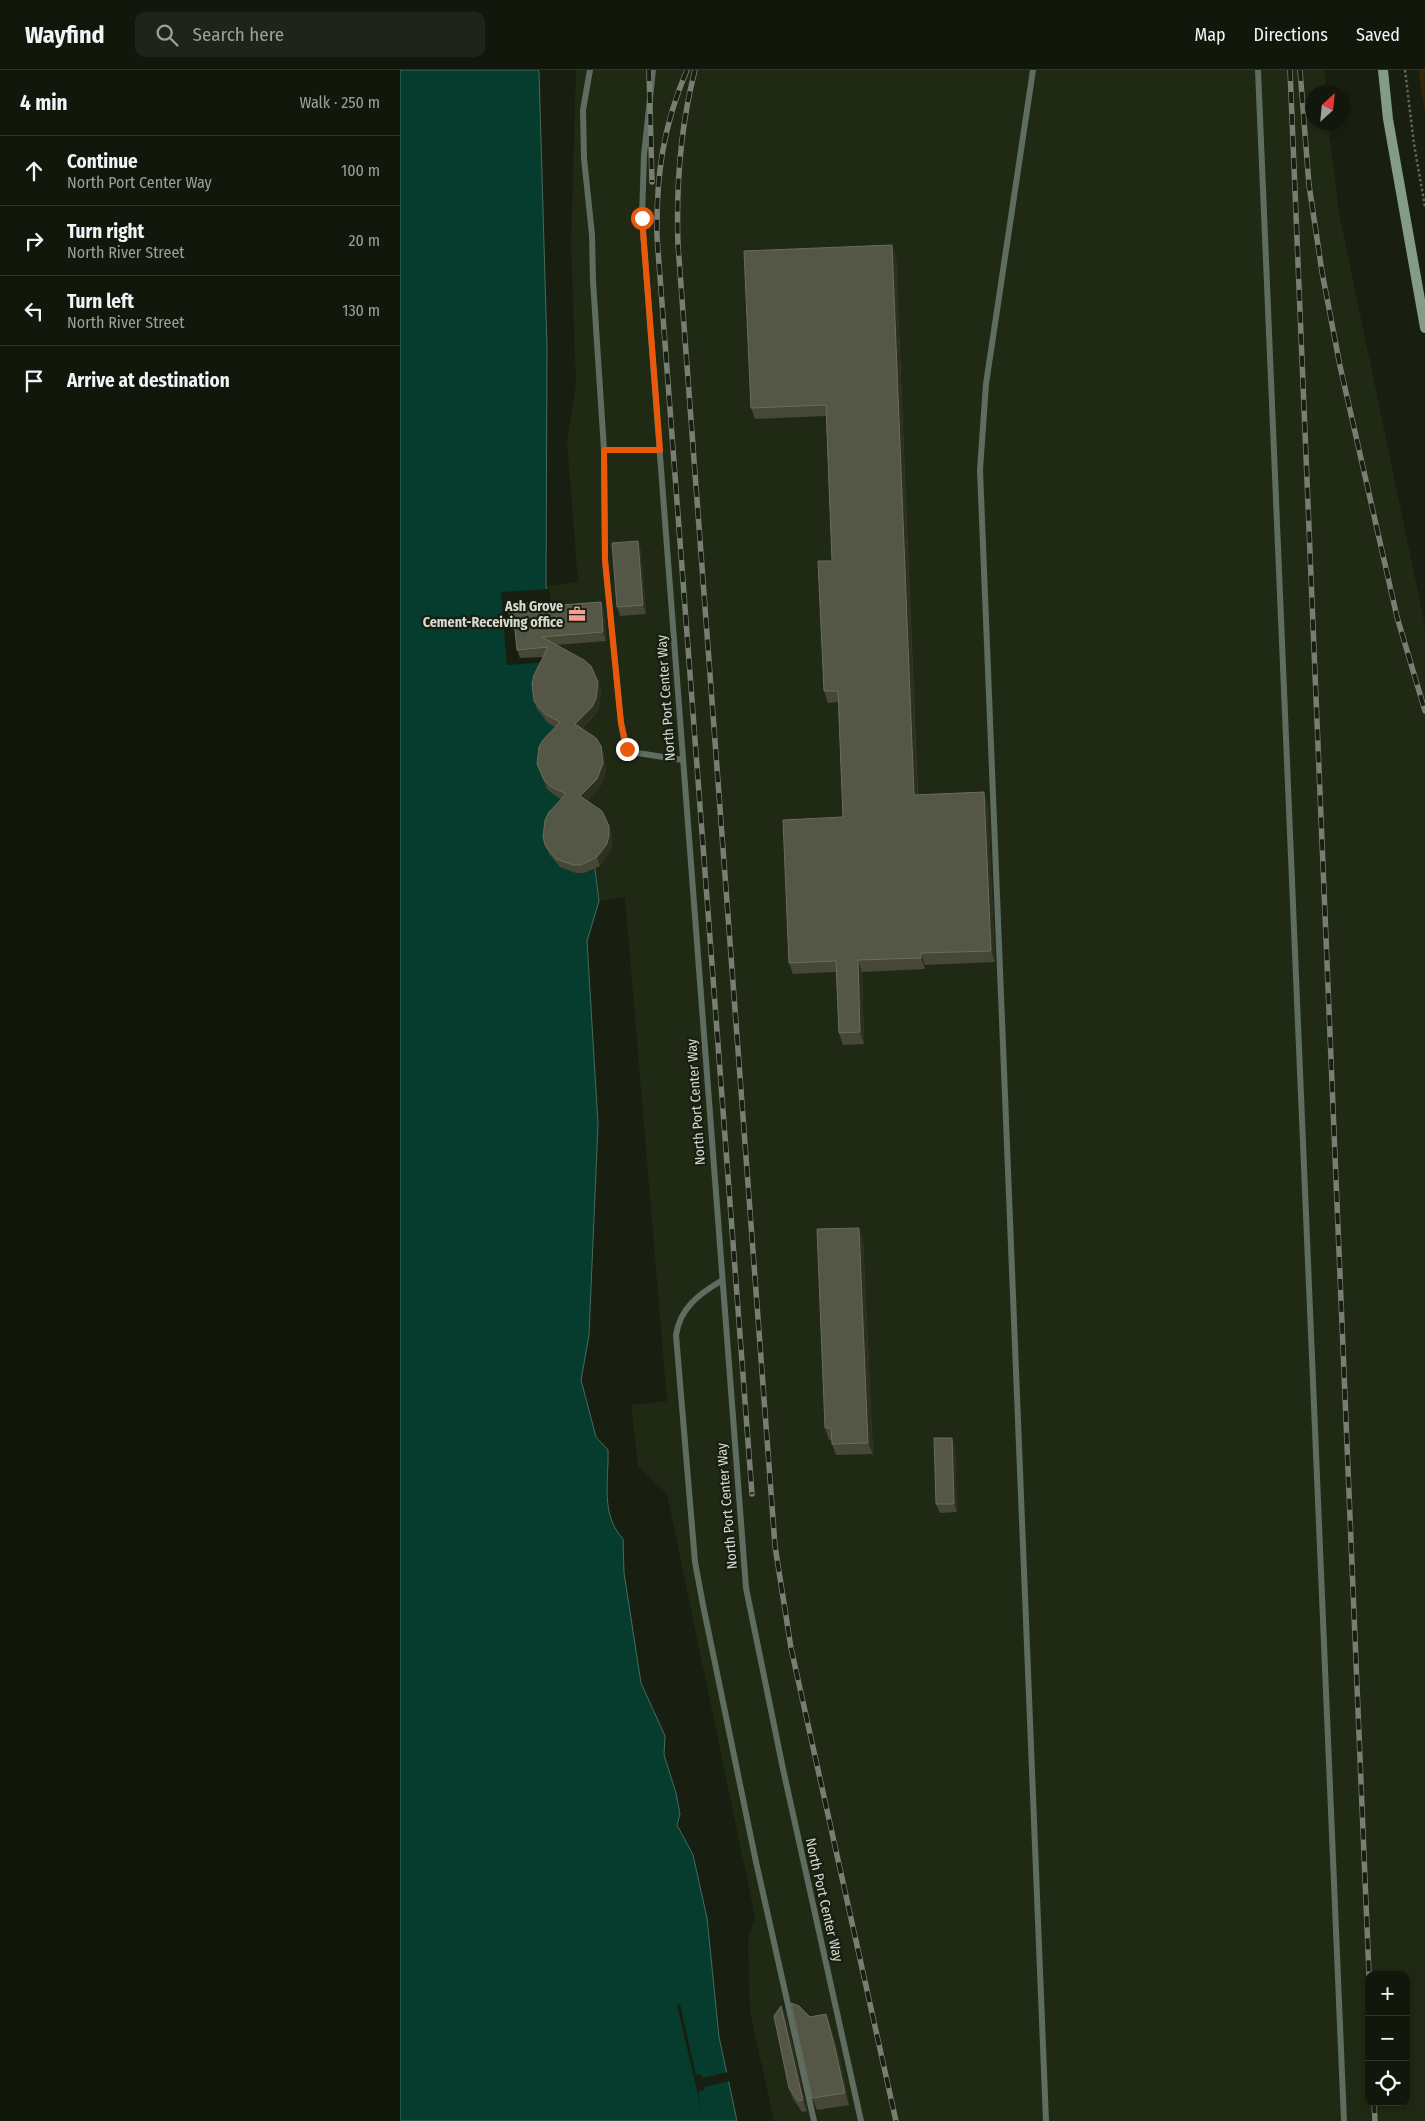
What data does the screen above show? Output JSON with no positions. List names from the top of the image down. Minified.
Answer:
{"streets":{"lane":["North Port Center Way"]},"places":{"office":["Ash Grove Cement-Receiving office"]},"north":"top right","page":{"header":"Wayfind","search":"Search here","nav":["Map","Directions","Saved"],"heading":["4 min","Walk · 250 m"],"list":[["Continue","North Port Center Way","100 m"],["Turn right","North River Street","20 m"],["Turn left","North River Street","130 m"],"Arrive at destination"],"map_buttons":["+","−"]}}
